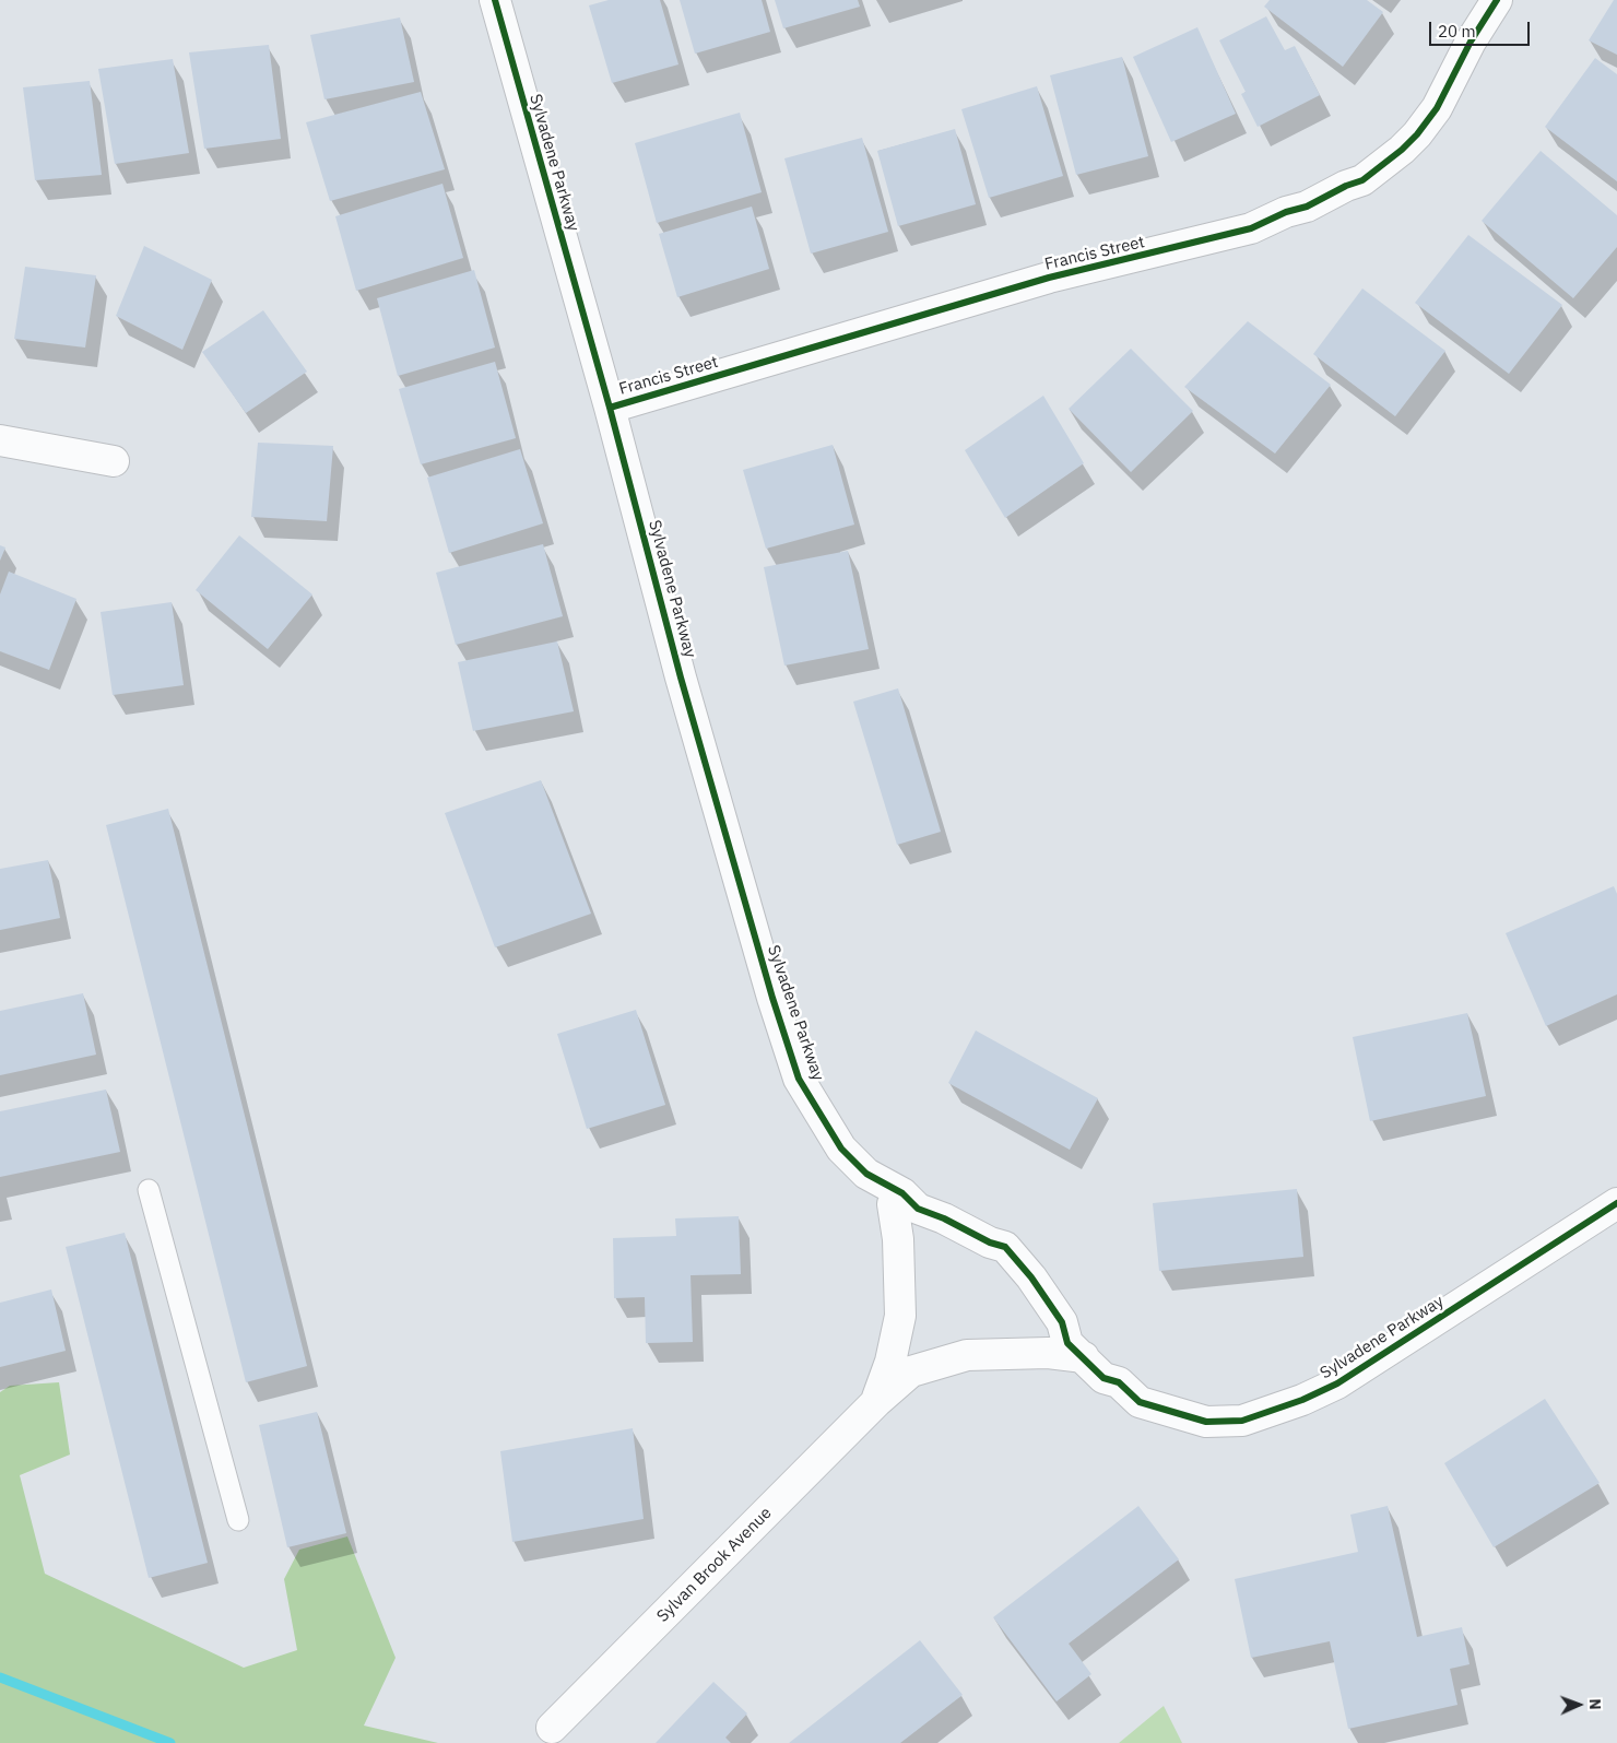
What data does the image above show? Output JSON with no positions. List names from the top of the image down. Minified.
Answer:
{"streets":{"street":["Sylvadene Parkway","Francis Street","Sylvan Brook Avenue"]},"crossings":[["Sylvadene Parkway","Francis Street"],["Sylvadene Parkway","Sylvan Brook Avenue"]],"scale_bar":"20 m","north":"right"}
